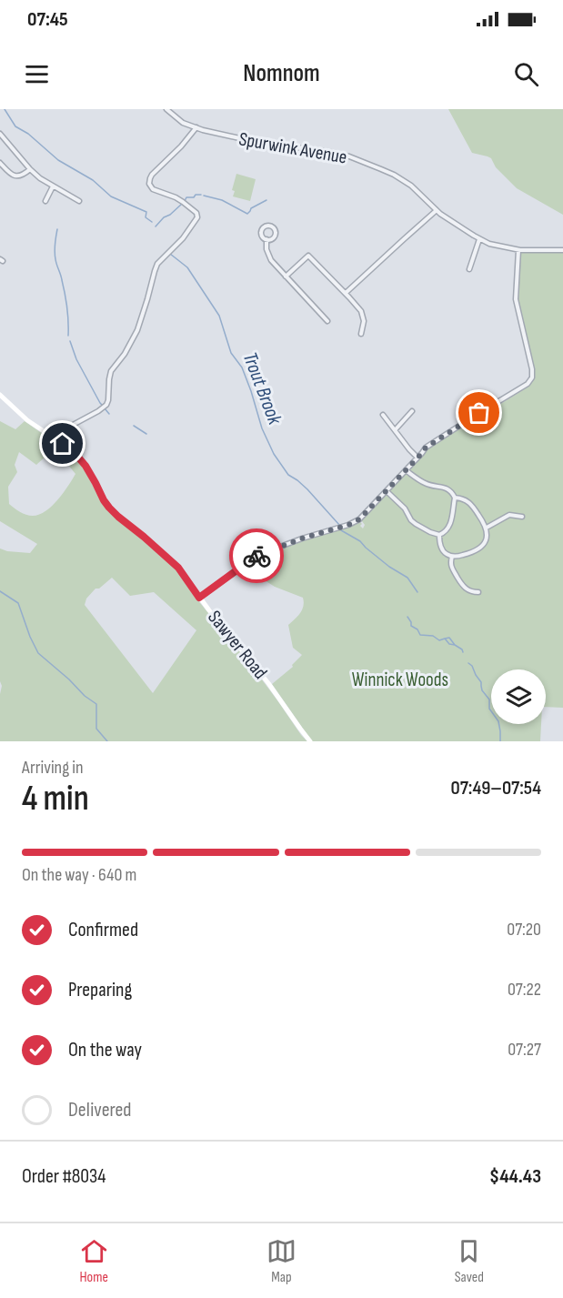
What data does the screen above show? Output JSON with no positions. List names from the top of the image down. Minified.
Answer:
{"streets":{"street":["Spurwink Avenue","Sawyer Road"]},"water":["Trout Brook"],"parks":["Winnick Woods"],"page":{"status":"07:45","header":"Nomnom","heading":["4 min","Arriving in","07:49–07:54"],"panel":["Order #8034","$44.43"],"bar":"On the way · 640 m","list":[["Confirmed","07:20"],["Preparing","07:22"],["On the way","07:27"],"Delivered"],"tabs":["Home","Map","Saved"]}}
